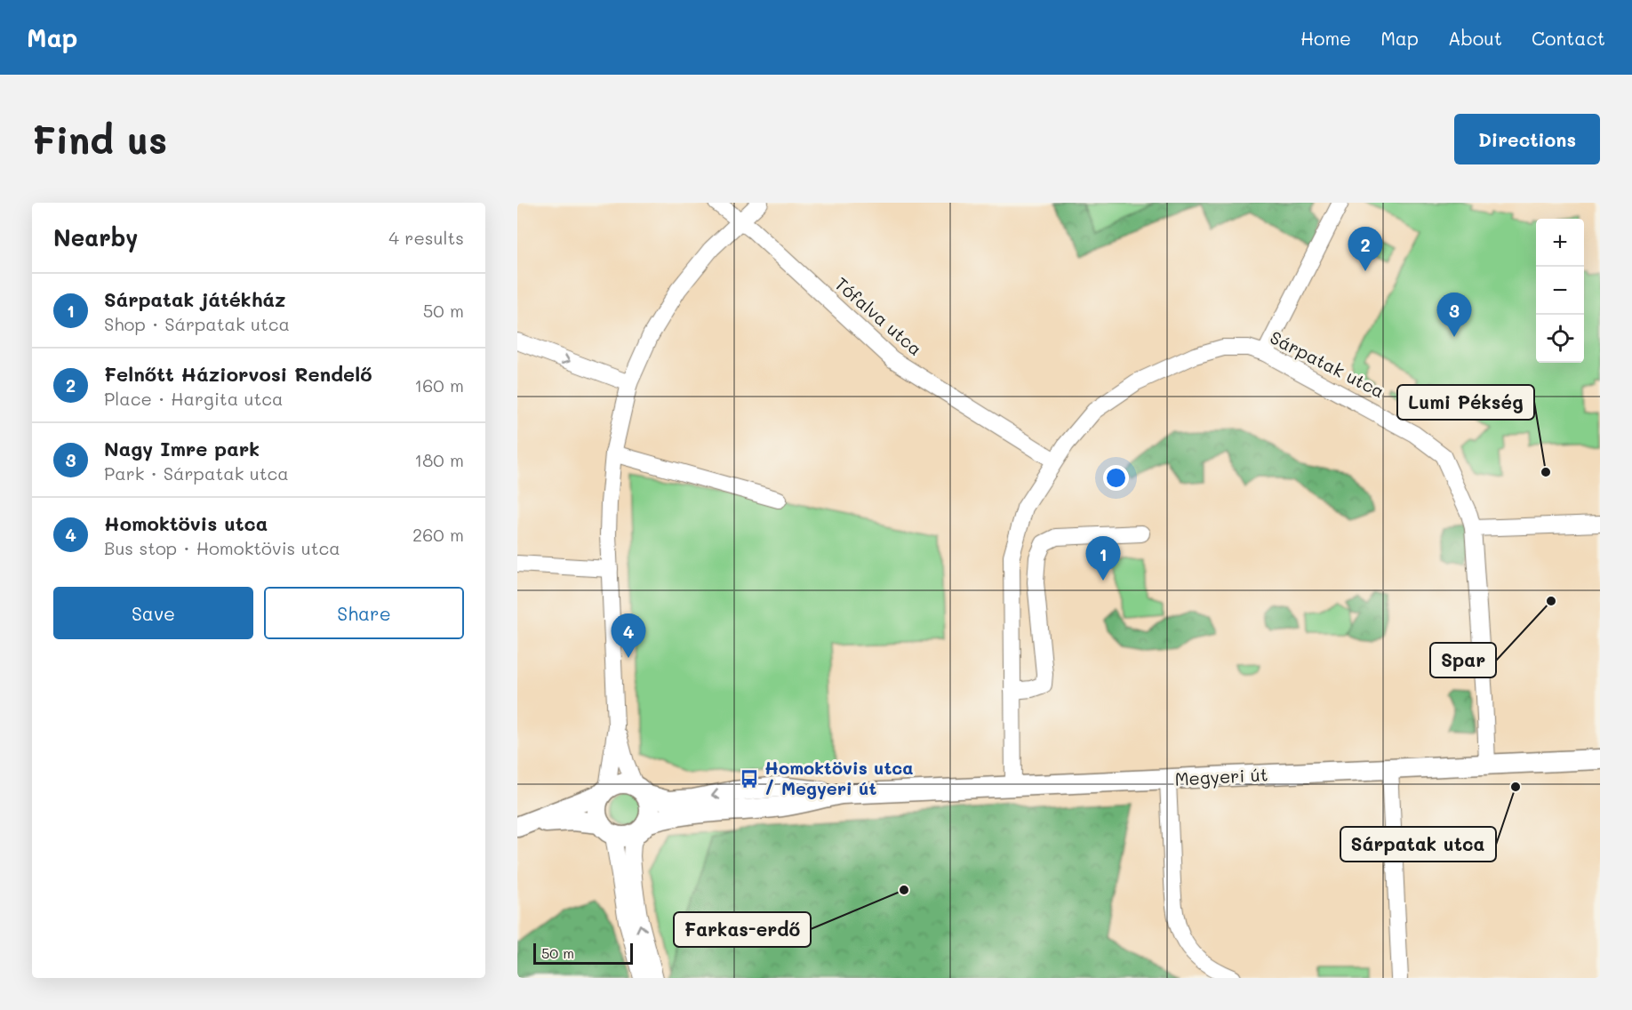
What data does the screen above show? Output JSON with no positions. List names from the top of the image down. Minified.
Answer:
{"streets":{"main road":["Megyeri út"],"street":["Tófalva utca","Sárpatak utca"]},"crossings":[["Tófalva utca","Sárpatak utca"],["Sárpatak utca","Megyeri út"]],"places":{"other":["Lumi Pékség","Spar","Sárpatak utca","Farkas-erdő"],"bus stop":["Homoktövis utca / Megyeri út"]},"scale_bar":"50 m","page":{"header":"Map","nav":["Home","Map","About","Contact"],"buttons":["Directions",["Save","Share"]],"title":"Find us","heading":["Nearby","4 results"],"map_buttons":["+","−"],"pins":["2","3","1","4"],"list":[{"mark":"1","name":"Sárpatak játékház","note":"Shop · Sárpatak utca","value":"50 m"},{"mark":"2","name":"Felnőtt Háziorvosi Rendelő","note":"Place · Hargita utca","value":"160 m"},{"mark":"3","name":"Nagy Imre park","note":"Park · Sárpatak utca","value":"180 m"},{"mark":"4","name":"Homoktövis utca","note":"Bus stop · Homoktövis utca","value":"260 m"}],"scale":"50 m"}}
